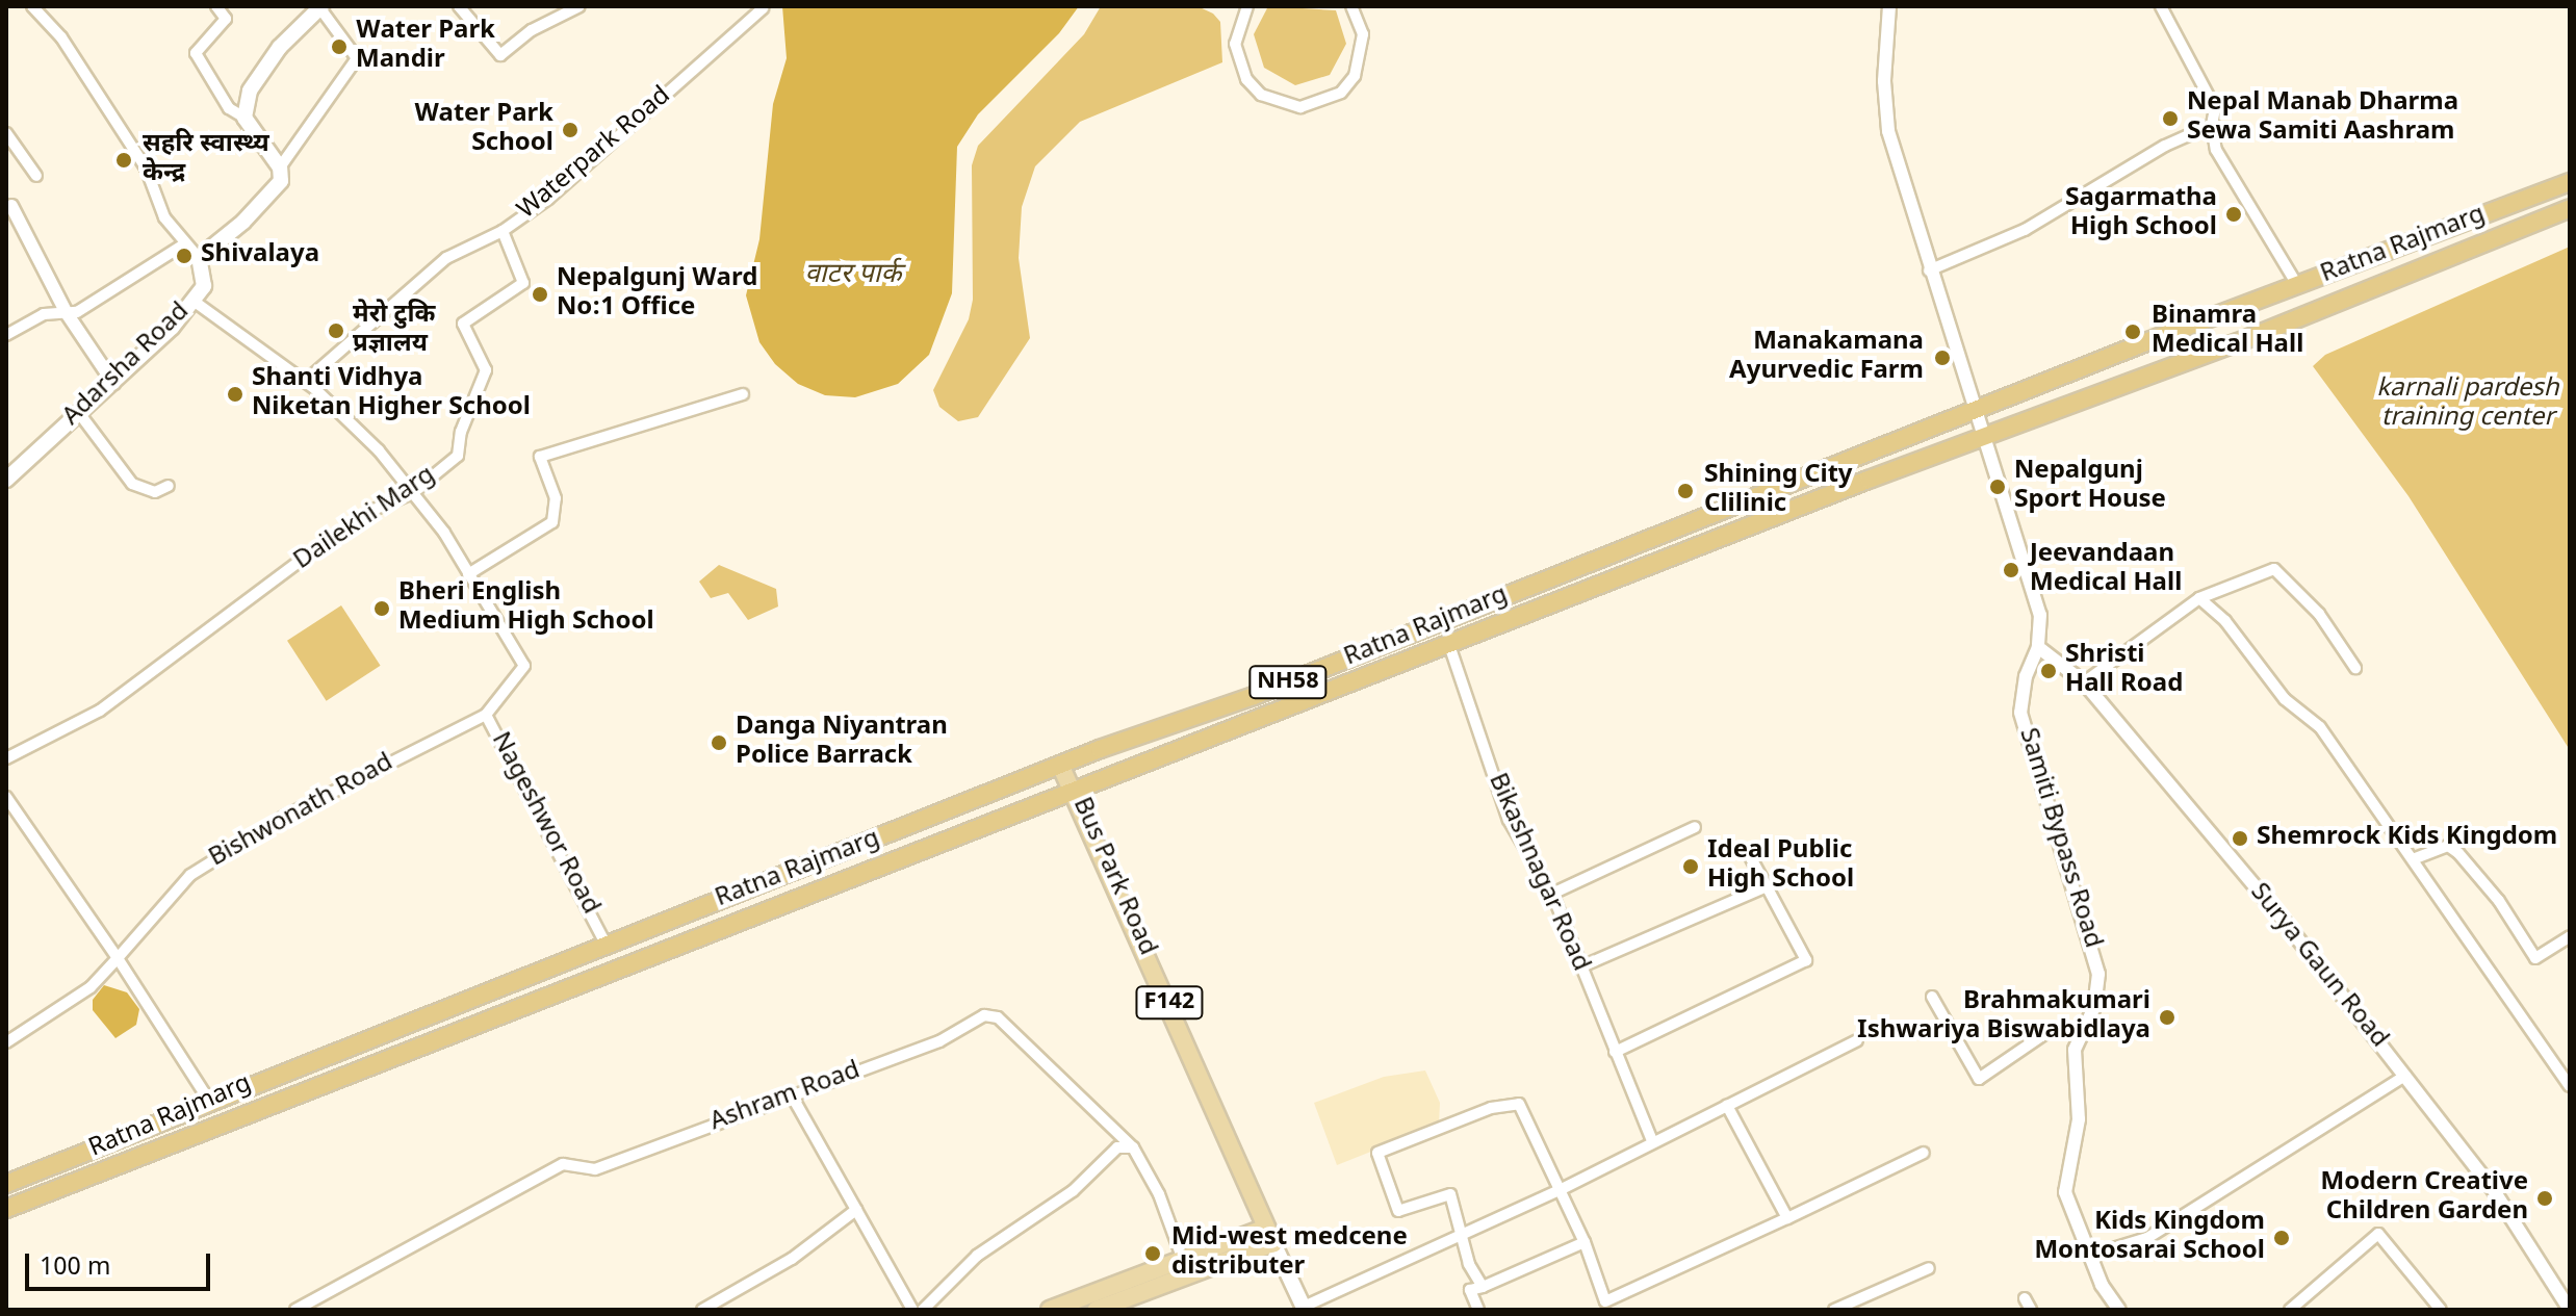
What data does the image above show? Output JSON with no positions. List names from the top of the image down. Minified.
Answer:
{"streets":{"highway":["Ratna Rajmarg","NH58"],"main road":["Adarsha Road","Bus Park Road","F142"],"street":["Waterpark Road","Dailekhi Marg","Bishwonath Road","Nageshwor Road","Samiti Bypass Road","Bikashnagar Road","Surya Gaun Road","Ashram Road"]},"crossings":[["Waterpark Road","Dailekhi Marg"],["Waterpark Road","Nageshwor Road"],["Ratna Rajmarg","Nageshwor Road"],["Ratna Rajmarg","Samiti Bypass Road"],["Ratna Rajmarg","Bikashnagar Road"],["Ratna Rajmarg","Bus Park Road"],["Adarsha Road","Nageshwor Road"],["Dailekhi Marg","Nageshwor Road"],["Bishwonath Road","Nageshwor Road"],["Samiti Bypass Road","Surya Gaun Road"]],"water":["वाटर पार्क"],"parks":["karnali pardesh training center"],"places":["Water Park Mandir","Nepal Manab Dharma Sewa Samiti Aashram","Water Park School","सहरि स्वास्थ्य केन्द्र","Sagarmatha High School","Shivalaya","Nepalgunj Ward No:1 Office","मेराे टुकि प्रज्ञालय","Binamra Medical Hall","Manakamana Ayurvedic Farm","Shanti Vidhya Niketan Higher School","Nepalgunj Sport House","Shining City Clilinic","Jeevandaan Medical Hall","Bheri English Medium High School","Shristi Hall Road","Danga Niyantran Police Barrack","Shemrock Kids Kingdom","Ideal Public High School","Brahmakumari Ishwariya Biswabidlaya","Modern Creative Children Garden","Kids Kingdom Montosarai School","Mid-west medcene distributer"],"scale_bar":"100 m"}
